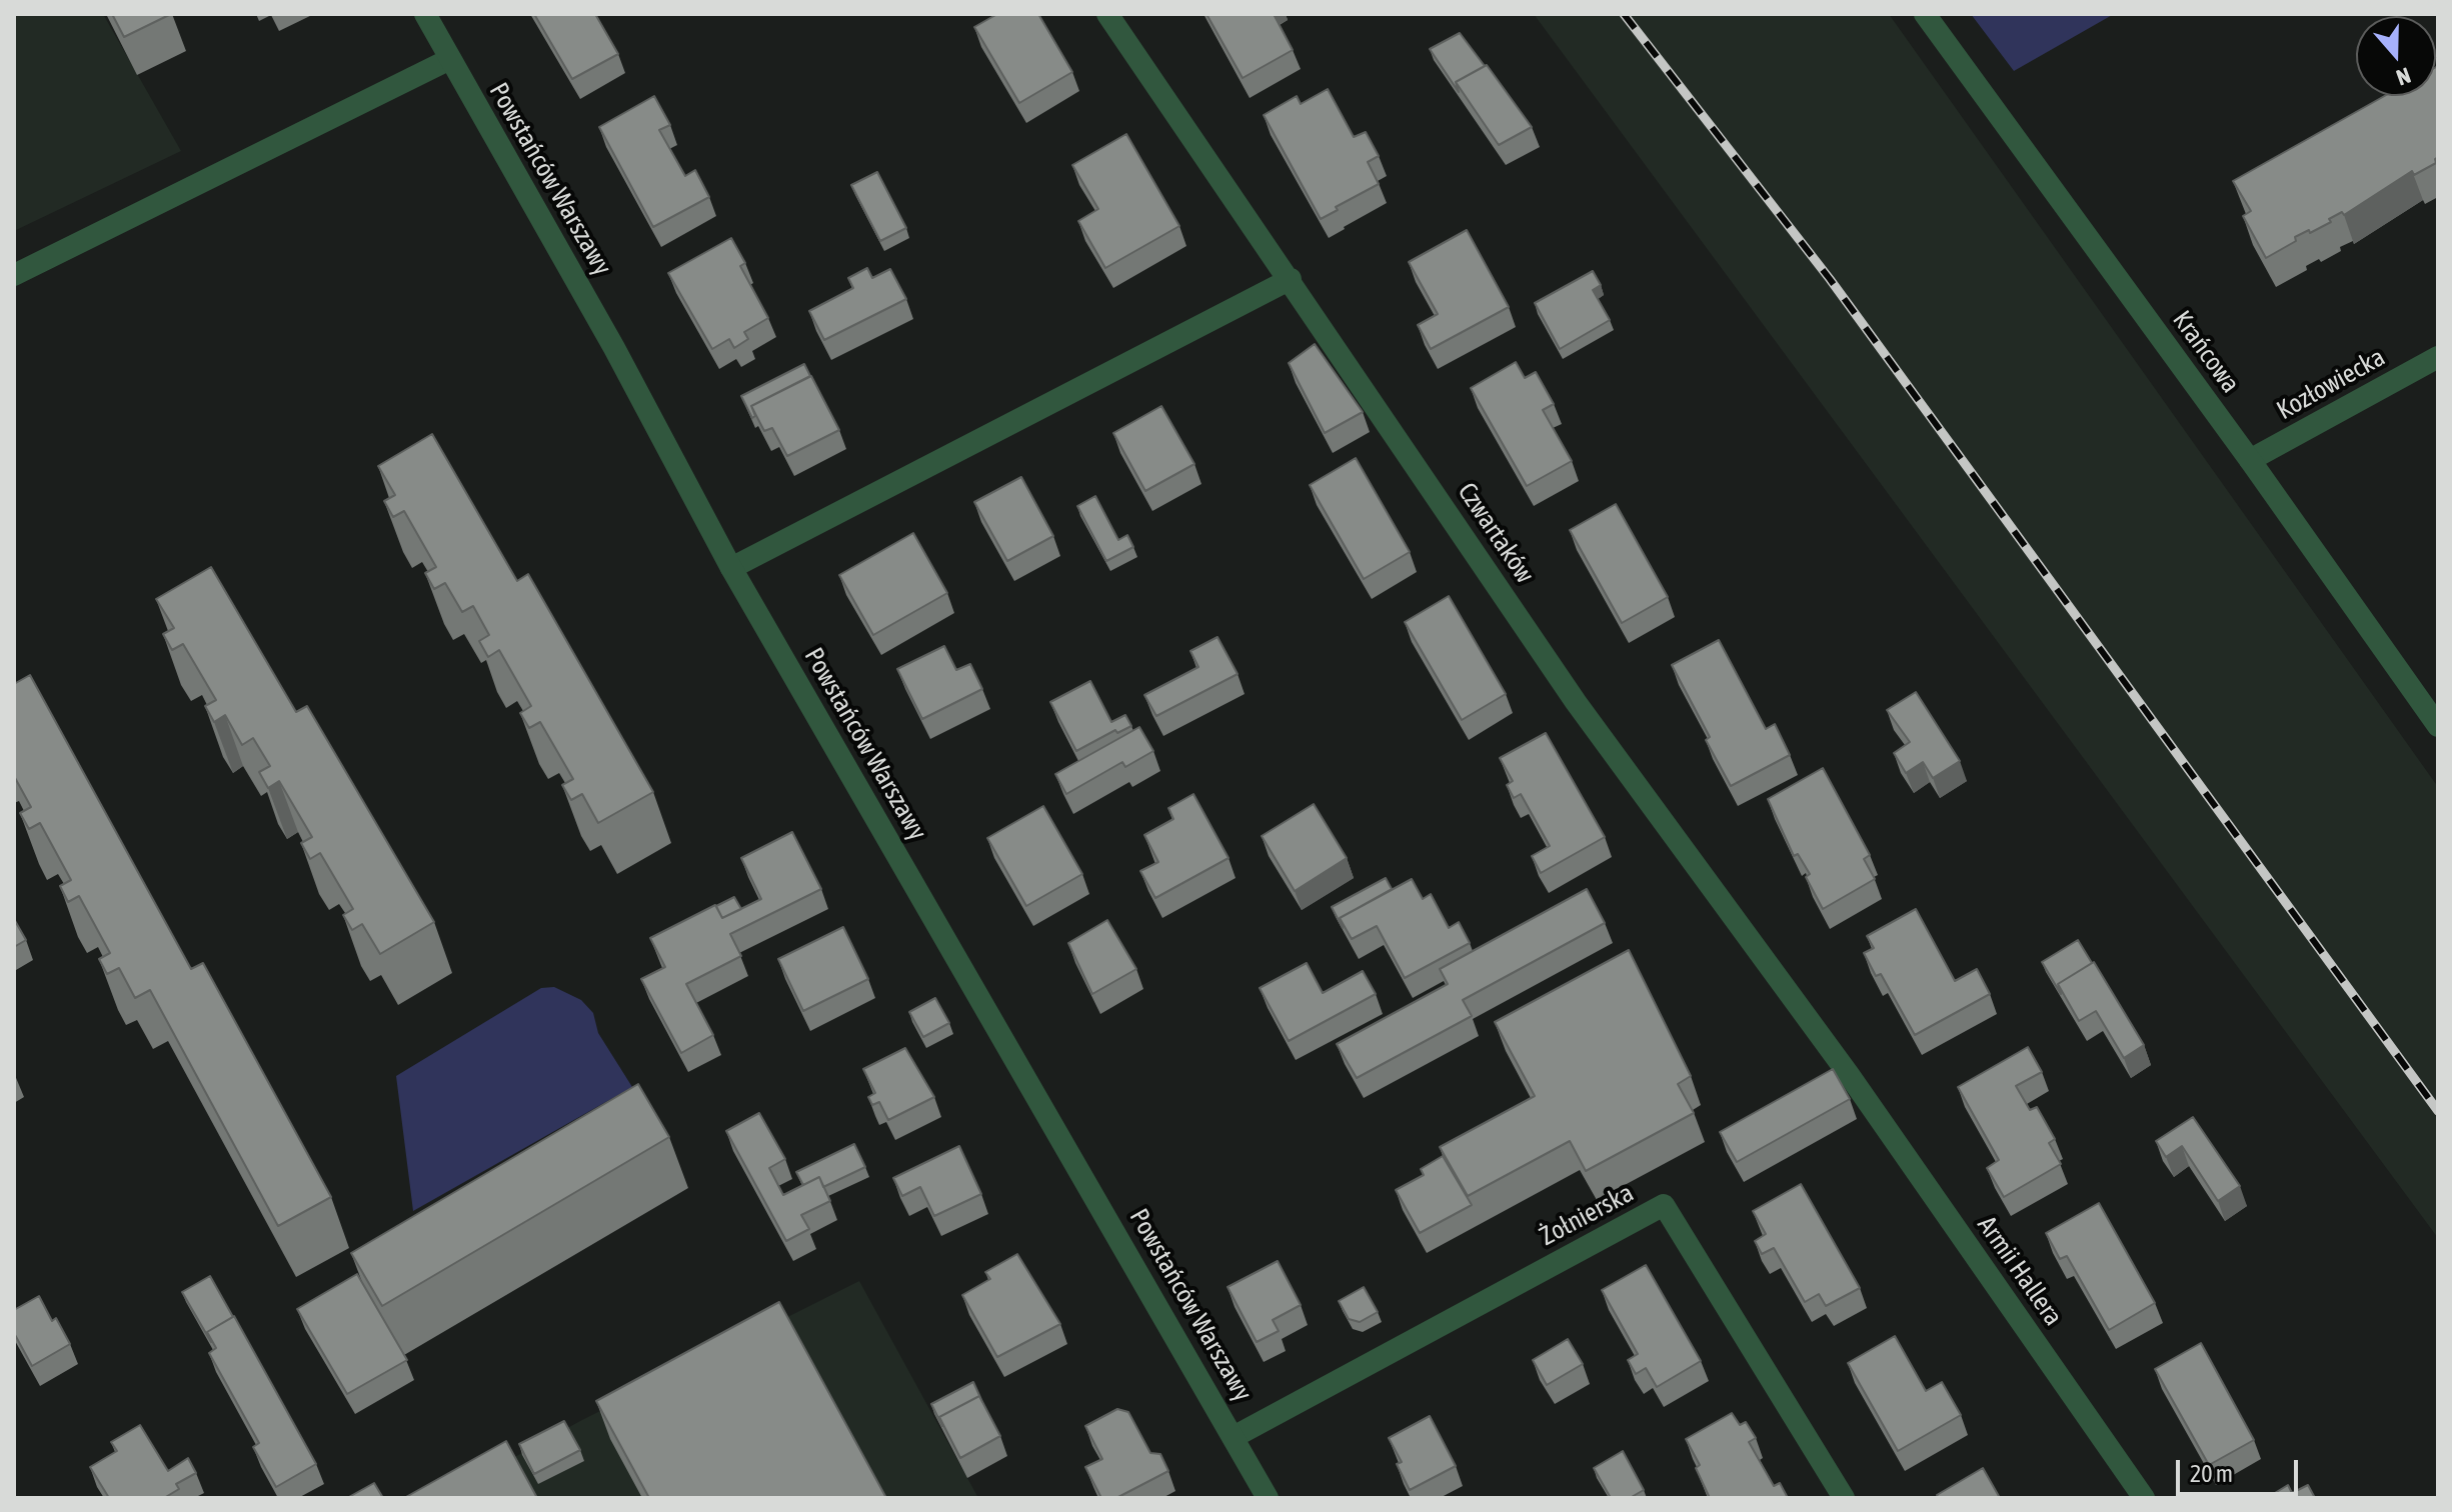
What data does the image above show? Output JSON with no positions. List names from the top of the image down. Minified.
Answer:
{"streets":{"street":["Powstańców Warszawy","Krańcowa","Kozłowiecka","Czwartaków","Żołnierska","Armii Hallera"]},"crossings":[["Powstańców Warszawy","Żołnierska"],["Krańcowa","Kozłowiecka"],["Czwartaków","Armii Hallera"]],"scale_bar":"20 m","north":"bottom"}
